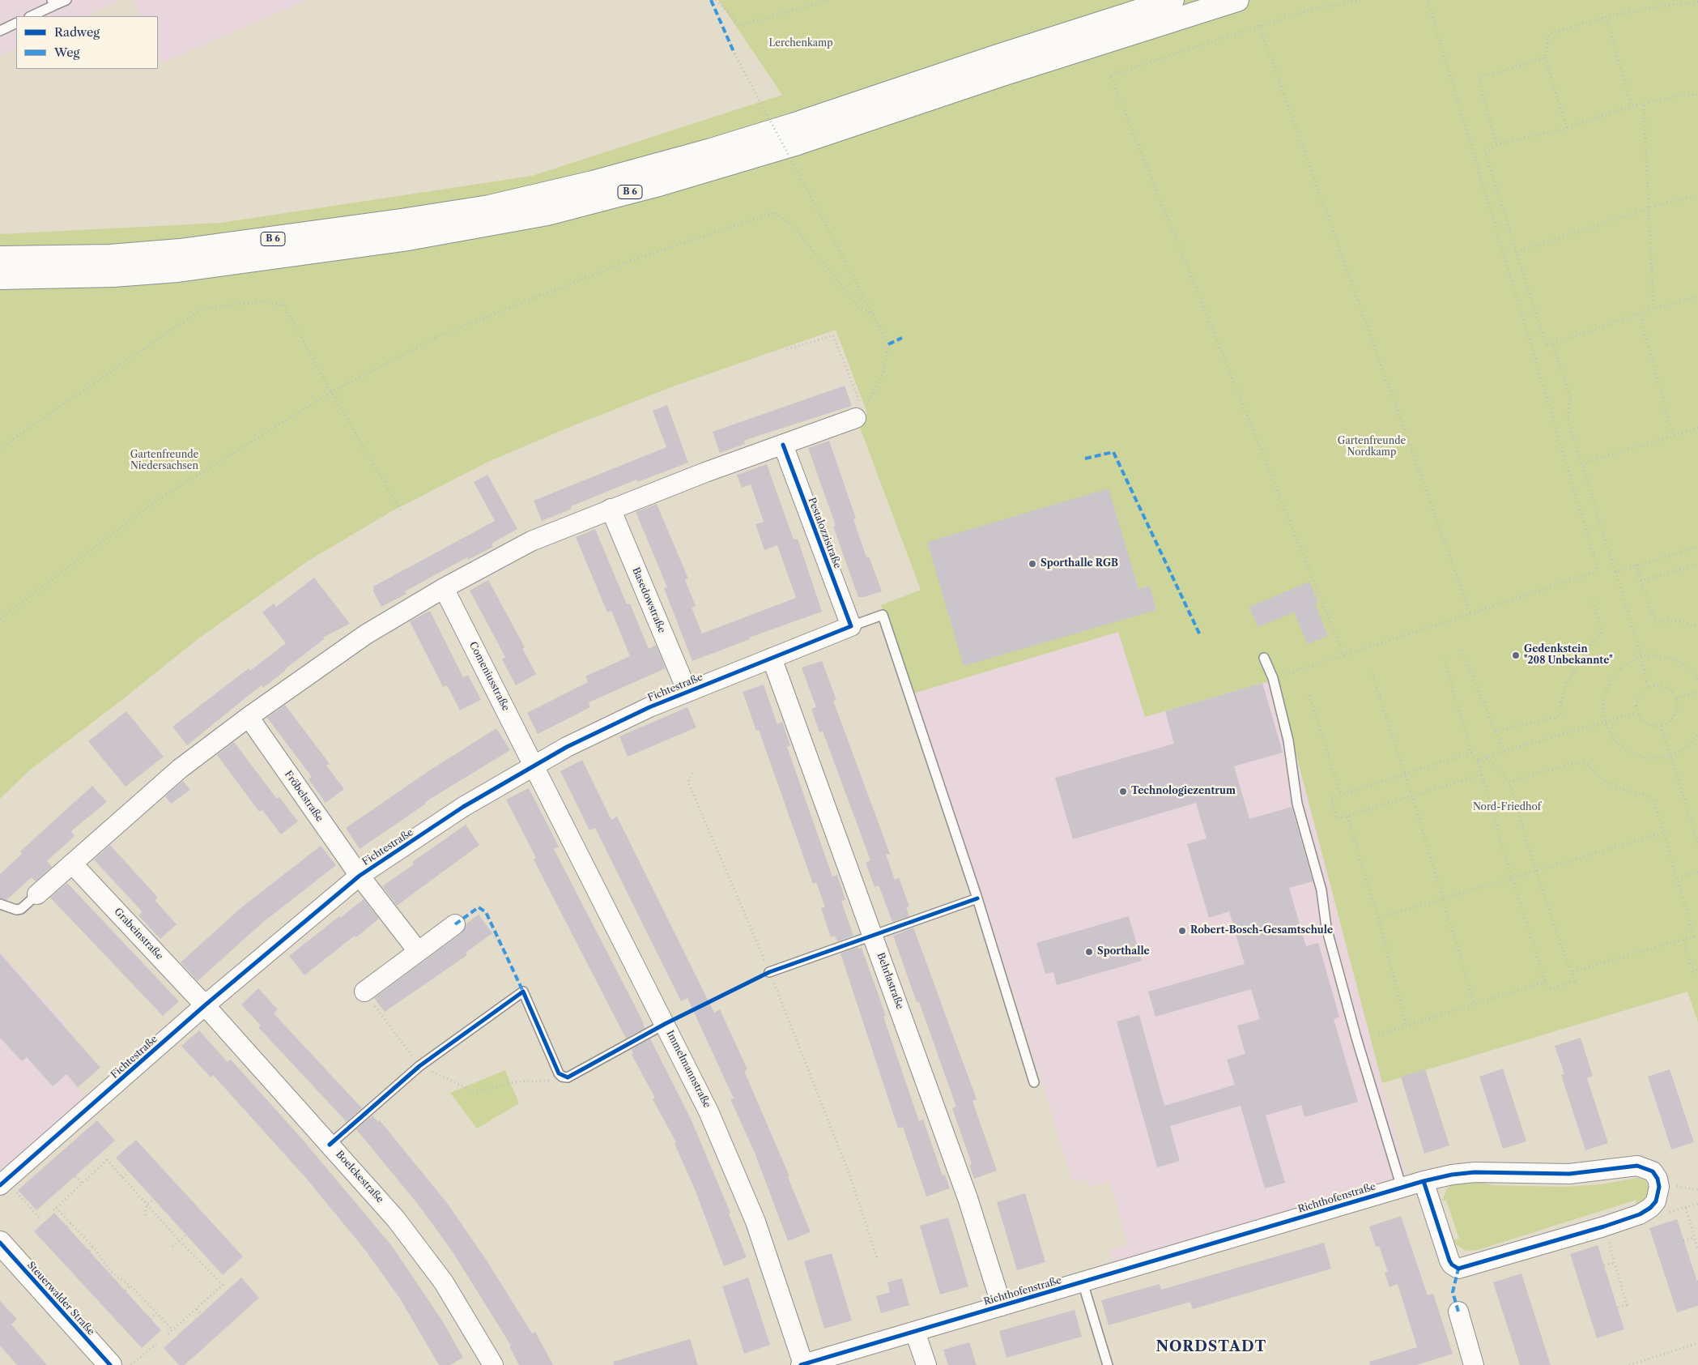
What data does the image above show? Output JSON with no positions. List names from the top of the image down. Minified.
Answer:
{"streets":{"main road":["B 6","Steuerwalder Straße"],"street":["Pestalozzistraße","Basedowstraße","Comeniusstraße","Fichtestraße","Fröbelstraße","Grabeinstraße","Behrlastraße","Immelmannstraße","Boelckestraße","Richthofenstraße"]},"crossings":[["Pestalozzistraße","Fichtestraße"],["Basedowstraße","Fichtestraße"],["Comeniusstraße","Fichtestraße"],["Comeniusstraße","Immelmannstraße"],["Fichtestraße","Fröbelstraße"],["Fichtestraße","Grabeinstraße"],["Fichtestraße","Behrlastraße"],["Fichtestraße","Immelmannstraße"],["Fichtestraße","Boelckestraße"],["Grabeinstraße","Boelckestraße"],["Behrlastraße","Richthofenstraße"],["Immelmannstraße","Richthofenstraße"]],"districts":["NORDSTADT"],"parks":["Lerchenkamp","Gartenfreunde Nordkamp","Gartenfreunde Niedersachsen","Nord-Friedhof"],"places":["Sporthalle RGB","Gedenkstein \"208 Unbekannte\"","Technologiezentrum","Robert-Bosch-Gesamtschule","Sporthalle"],"legend":["Radweg","Weg"]}
